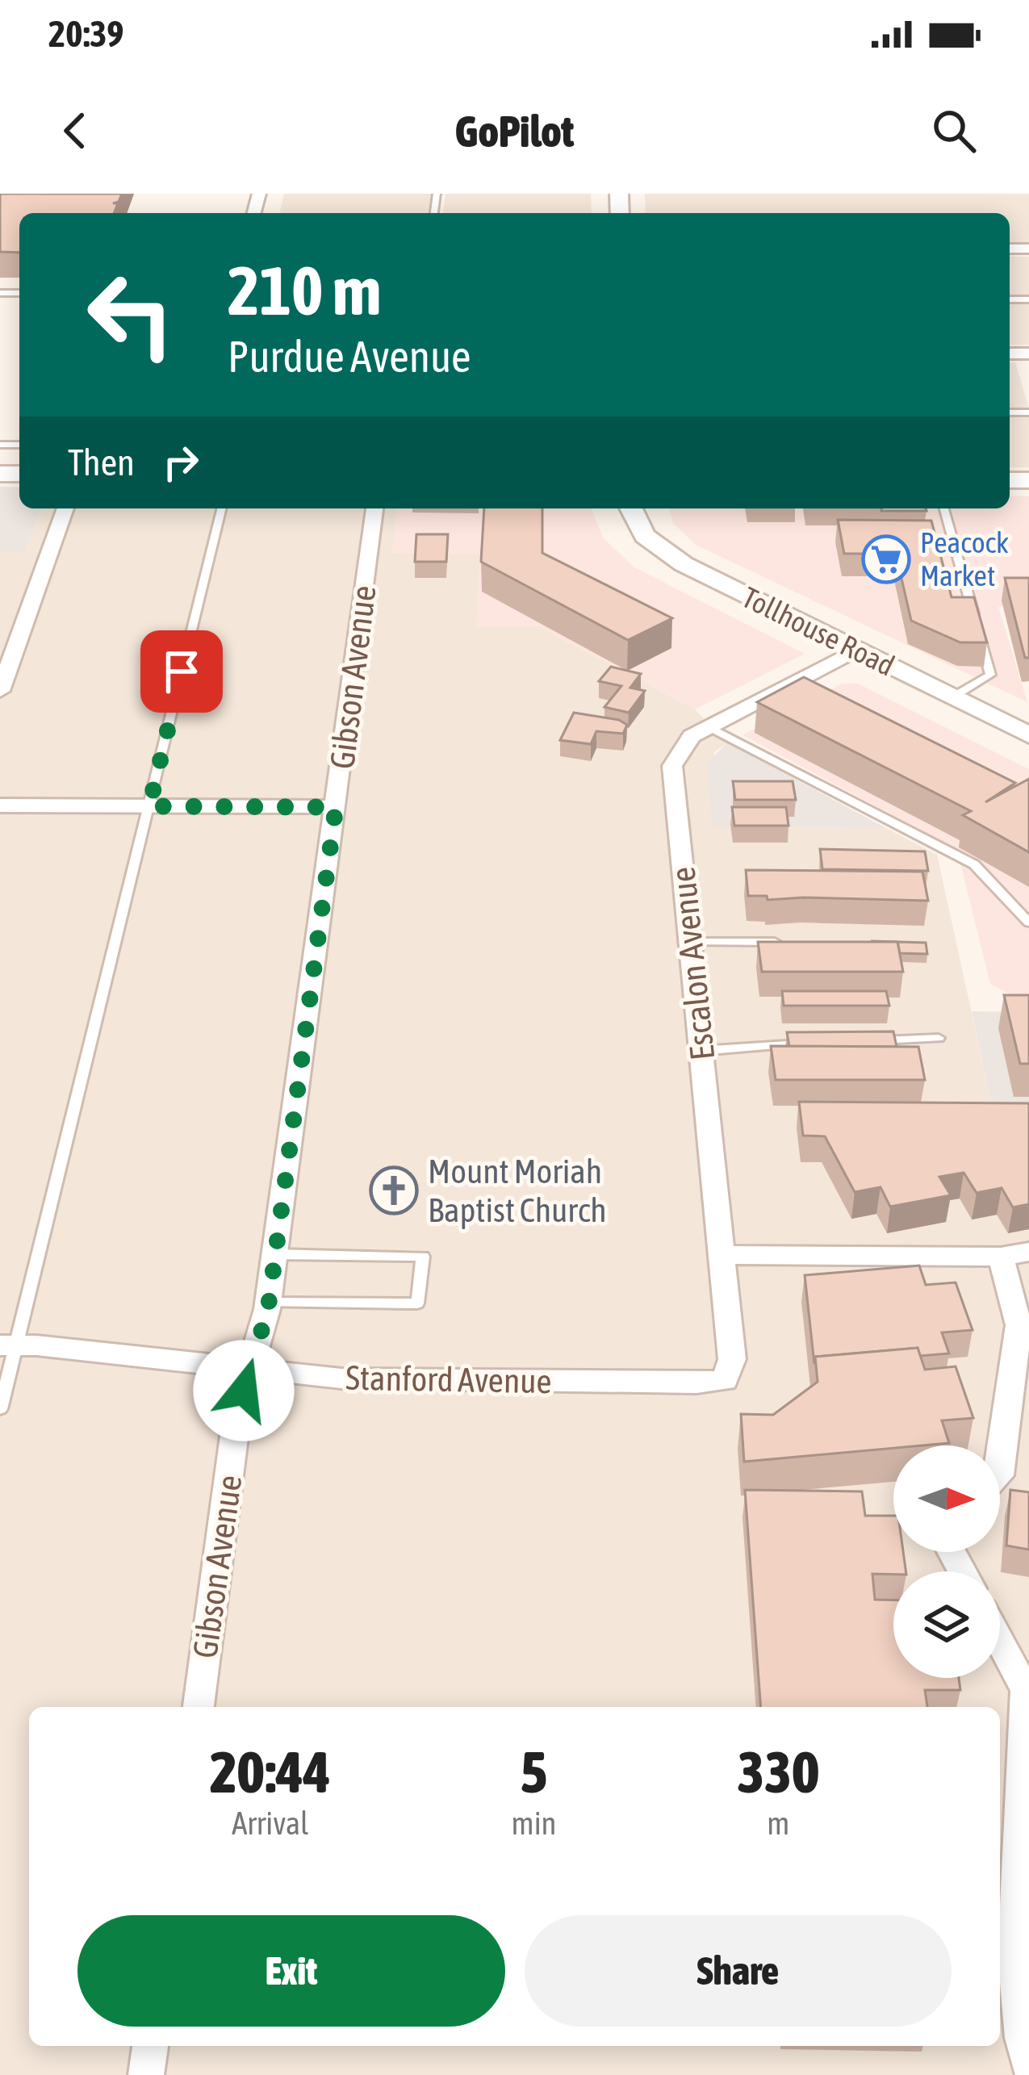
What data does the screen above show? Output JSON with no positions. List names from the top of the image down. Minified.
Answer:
{"streets":{"street":["Tollhouse Road","Gibson Avenue","Escalon Avenue","Stanford Avenue"]},"crossings":[["Tollhouse Road","Escalon Avenue"],["Gibson Avenue","Stanford Avenue"],["Escalon Avenue","Stanford Avenue"]],"places":{"supermarket":["Peacock Market"],"church":["Mount Moriah Baptist Church"]},"north":"right","page":{"status":"20:39","header":"GoPilot","turn":["210 m","Purdue Avenue"],"then":"Then","eta":["20:44","Arrival","5","min","330","m"],"buttons":["Exit","Share"]}}
